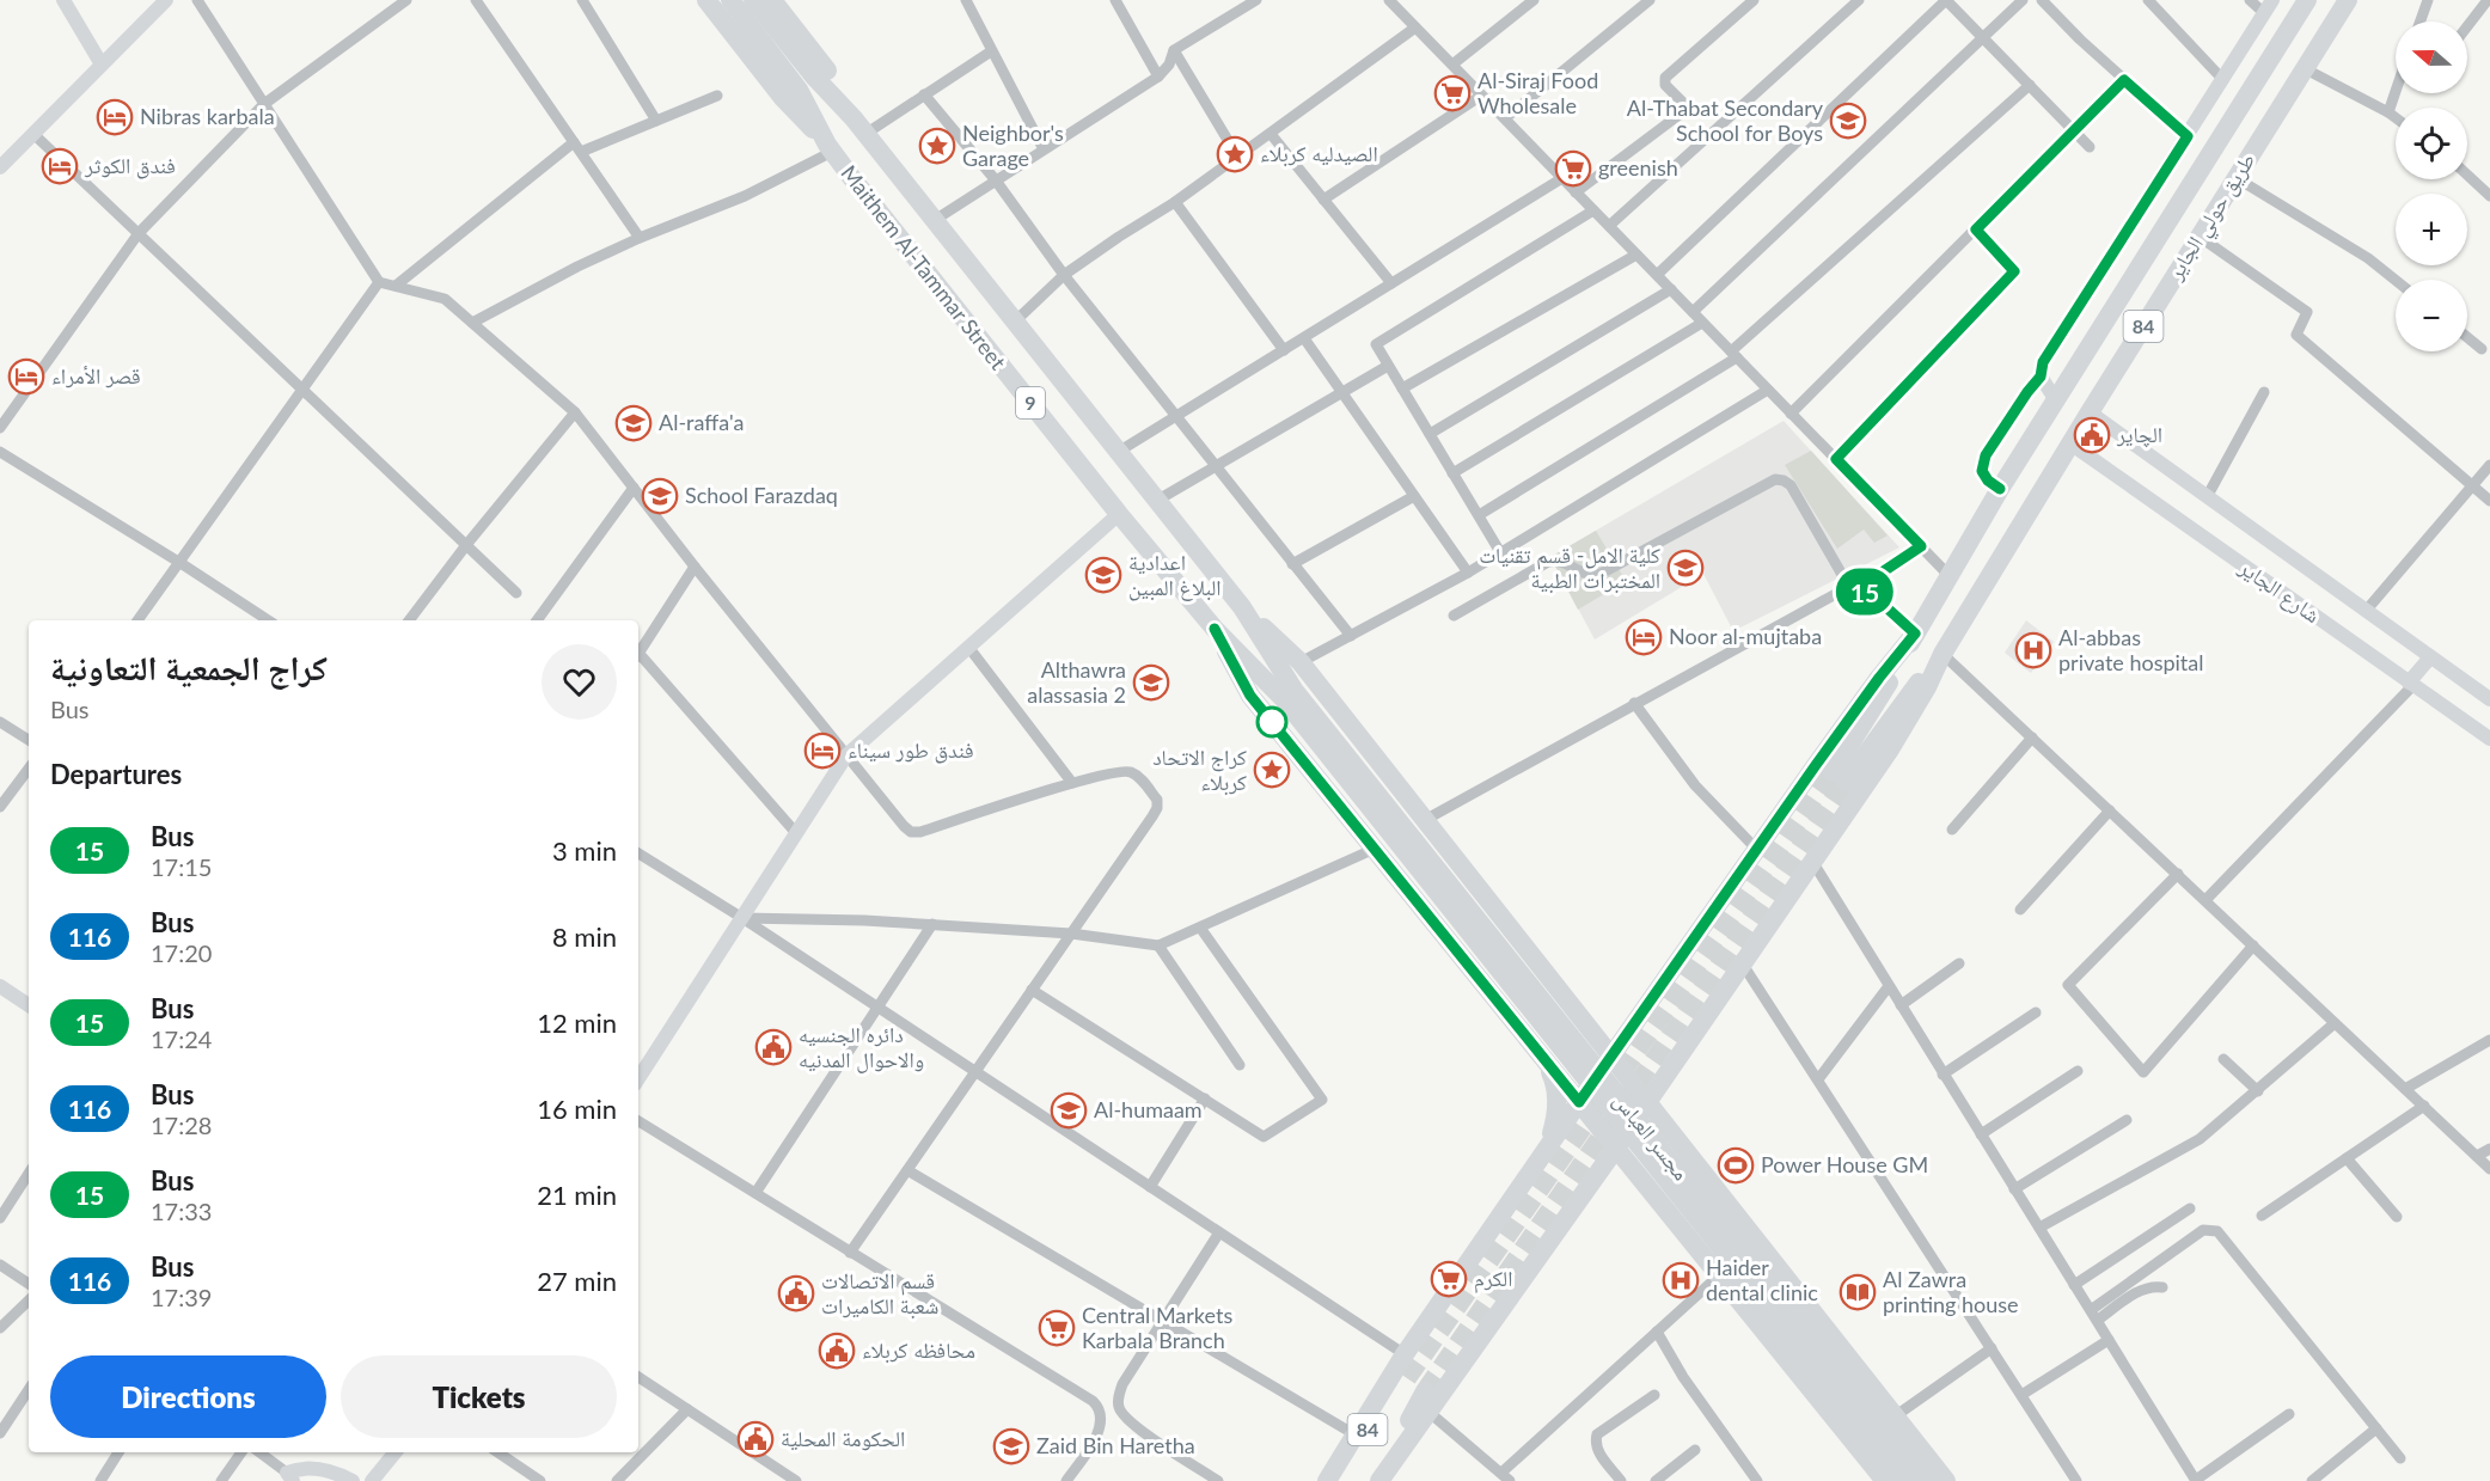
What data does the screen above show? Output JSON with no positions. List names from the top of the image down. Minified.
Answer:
{"streets":{"highway":["طريق حولي الجاير","Maithem Al-Tammar Street","84","9","مجسر العباس"],"main road":["شارع الجاير"]},"crossings":[["طريق حولي الجاير","84"],["طريق حولي الجاير","شارع الجاير"],["Maithem Al-Tammar Street","9"],["Maithem Al-Tammar Street","مجسر العباس"]],"places":{"supermarket":["Al-Siraj Food Wholesale","greenish","الكرم","Central Markets Karbala Branch"],"hotel":["Nibras karbala","فندق الكوثر","قصر الأمراء","Noor al-mujtaba","فندق طور سيناء"],"school or university":["Al-Thabat Secondary School for Boys","Al-raffa'a","School Farazdaq","كلية الامل- قسم تقنيات المختبرات الطبية","اعدادية البلاغ المبين","Althawra alassasia 2","Al-humaam","Zaid Bin Haretha"],"place":["Neighbor's Garage","الصيدليه كربلاء","كراج الاتحاد كربلاء"],"public building":["الچاير","دائره الجنسيه والاحوال المدنيه","قسم الاتصالات شعبة الكاميرات","محافظه كربلاء","الحكومة المحلية"],"hospital":["Al-abbas private hospital","Haider dental clinic"],"sports":["Power House GM"],"library":["Al Zawra printing house"]},"lines":["bus line 15"],"north":"left","page":{"on_map":"15","map_buttons":["+","−"],"heading":[["كراج الجمعية التعاونية","Bus"],"Departures"],"list":[{"mark":"15","name":"Bus","note":"17:15","value":"3 min"},{"mark":"116","name":"Bus","note":"17:20","value":"8 min"},{"mark":"15","name":"Bus","note":"17:24","value":"12 min"},{"mark":"116","name":"Bus","note":"17:28","value":"16 min"},{"mark":"15","name":"Bus","note":"17:33","value":"21 min"},{"mark":"116","name":"Bus","note":"17:39","value":"27 min"}],"buttons":["Directions","Tickets"]}}
